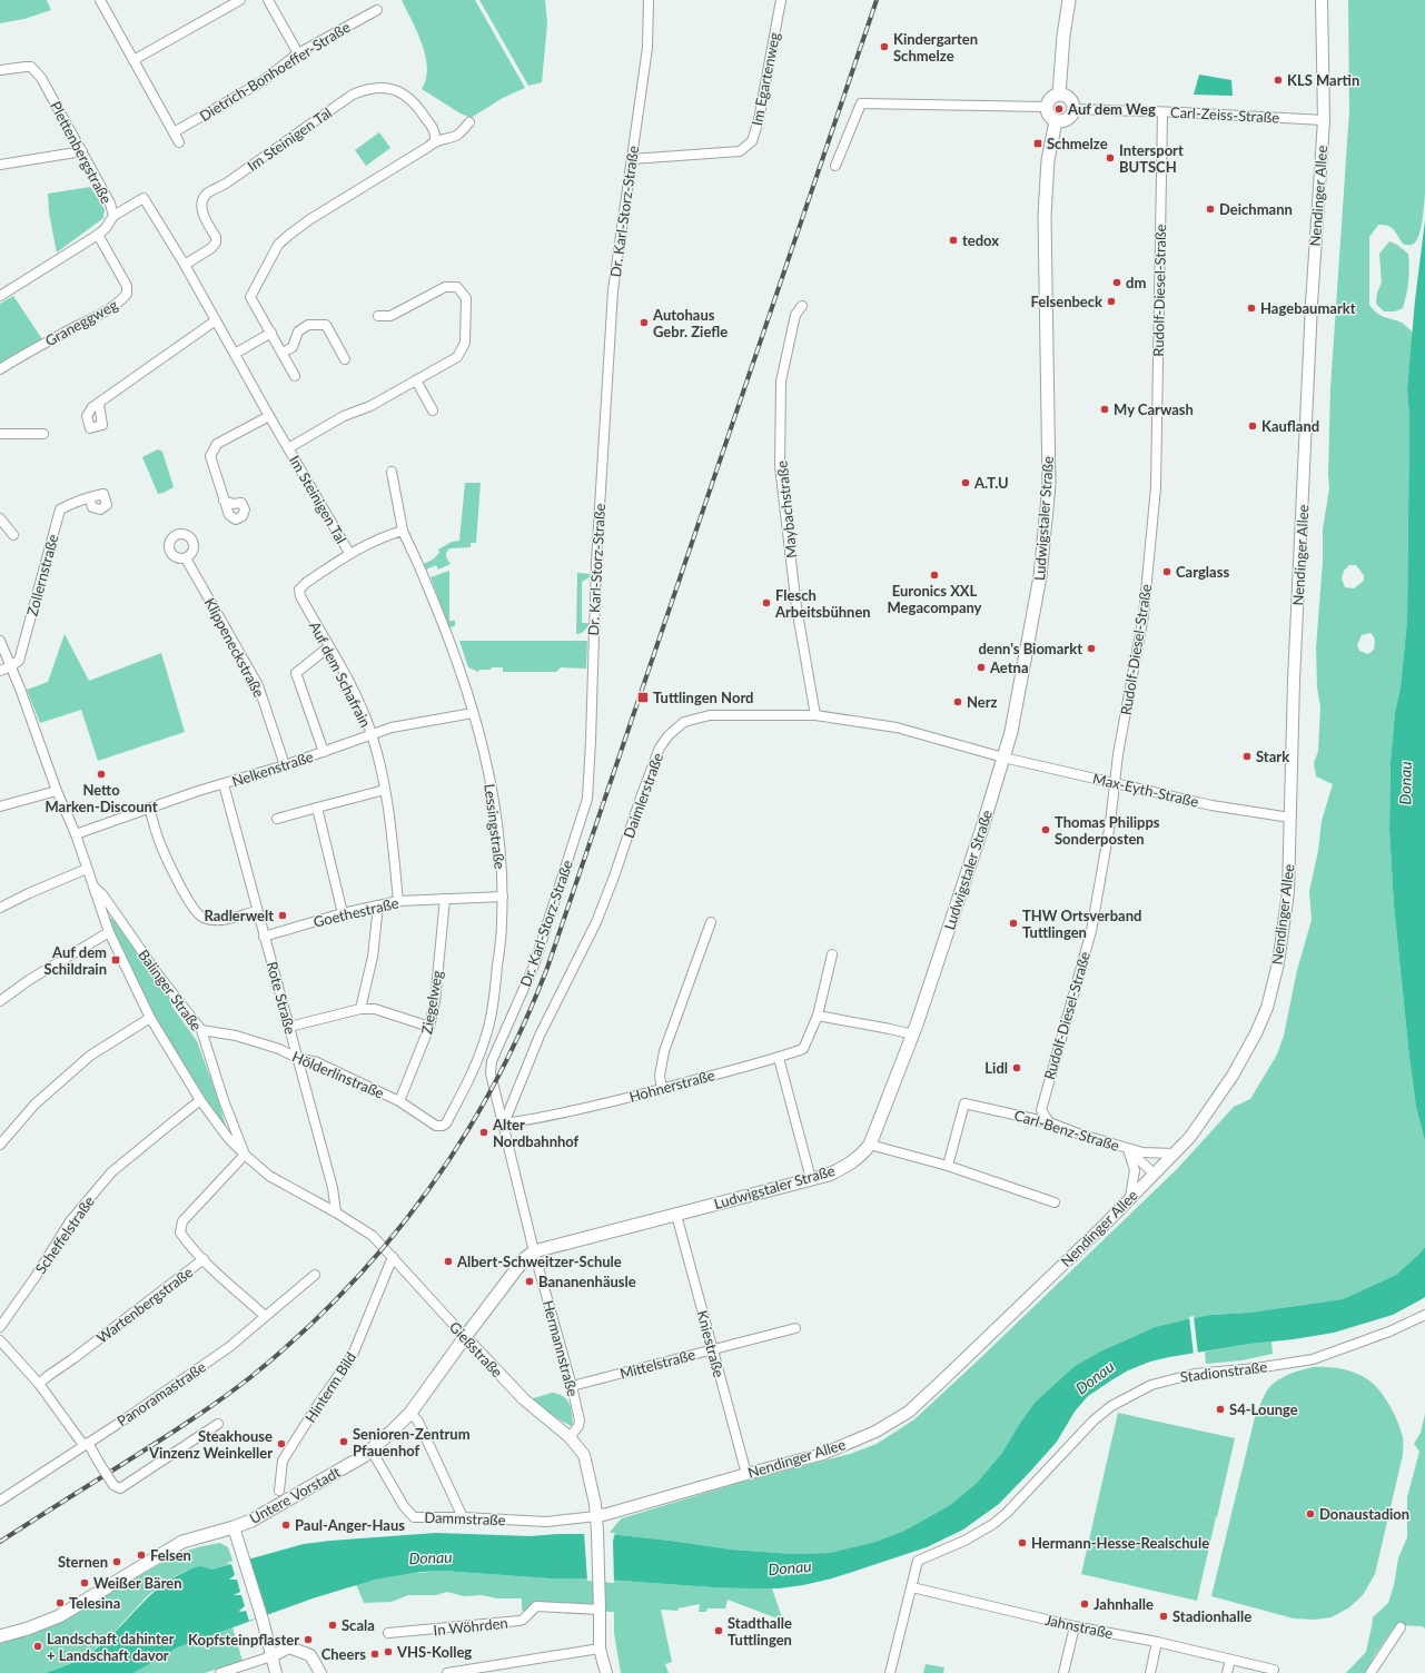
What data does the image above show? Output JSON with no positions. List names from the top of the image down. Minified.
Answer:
{"streets":{"main road":["Ludwigstaler Straße","Untere Vorstadt"],"street":["Dietrich-Bonhoeffer-Straße","Im Egartenweg","Carl-Zeiss-Straße","Im Steinigen Tal","Plettenbergstraße","Nendinger Allee","Dr. Karl-Storz-Straße","Rudolf-Diesel-Straße","Graneggweg","Maybachstraße","Zollernstraße","Klippeneckstraße","Auf dem Schafrain","Nelkenstraße","Max-Eyth-Straße","Daimlerstraße","Lessingstraße","Goethestraße","Balinger Straße","Rote Straße","Ziegelweg","Hölderlinstraße","Hohnerstraße","Carl-Benz-Straße","Scheffelstraße","Wartenbergstraße","Kniestraße","Hermannstraße","Gießstraße","Mittelstraße","Stadionstraße","Hinterm Bild","Panoramastraße","Dammstraße","In Wöhrden","Jahnstraße"]},"crossings":[["Im Egartenweg","Dr. Karl-Storz-Straße"],["Carl-Zeiss-Straße","Nendinger Allee"],["Carl-Zeiss-Straße","Rudolf-Diesel-Straße"],["Carl-Zeiss-Straße","Ludwigstaler Straße"],["Im Steinigen Tal","Plettenbergstraße"],["Im Steinigen Tal","Auf dem Schafrain"],["Plettenbergstraße","Graneggweg"],["Nendinger Allee","Max-Eyth-Straße"],["Nendinger Allee","Carl-Benz-Straße"],["Nendinger Allee","Kniestraße"],["Nendinger Allee","Dammstraße"],["Dr. Karl-Storz-Straße","Daimlerstraße"],["Dr. Karl-Storz-Straße","Hohnerstraße"],["Dr. Karl-Storz-Straße","Hermannstraße"],["Rudolf-Diesel-Straße","Max-Eyth-Straße"],["Rudolf-Diesel-Straße","Carl-Benz-Straße"],["Maybachstraße","Daimlerstraße"],["Ludwigstaler Straße","Max-Eyth-Straße"],["Ludwigstaler Straße","Daimlerstraße"],["Ludwigstaler Straße","Kniestraße"],["Ludwigstaler Straße","Hermannstraße"],["Zollernstraße","Balinger Straße"],["Klippeneckstraße","Nelkenstraße"],["Auf dem Schafrain","Nelkenstraße"],["Auf dem Schafrain","Goethestraße"],["Nelkenstraße","Lessingstraße"],["Nelkenstraße","Balinger Straße"],["Nelkenstraße","Rote Straße"],["Max-Eyth-Straße","Daimlerstraße"],["Daimlerstraße","Hohnerstraße"],["Daimlerstraße","Hermannstraße"],["Lessingstraße","Goethestraße"],["Lessingstraße","Hölderlinstraße"],["Goethestraße","Rote Straße"],["Goethestraße","Ziegelweg"],["Balinger Straße","Rote Straße"],["Balinger Straße","Hölderlinstraße"],["Balinger Straße","Scheffelstraße"],["Balinger Straße","Wartenbergstraße"],["Balinger Straße","Gießstraße"],["Balinger Straße","Hinterm Bild"],["Rote Straße","Hölderlinstraße"],["Ziegelweg","Hölderlinstraße"],["Hohnerstraße","Hermannstraße"],["Kniestraße","Mittelstraße"],["Hermannstraße","Gießstraße"],["Hermannstraße","Mittelstraße"],["Gießstraße","Hinterm Bild"],["Gießstraße","Untere Vorstadt"],["Stadionstraße","Jahnstraße"],["Untere Vorstadt","Dammstraße"]],"water":["Donau"],"places":{"other":["Kindergarten Schmelze","KLS Martin","Auf dem Weg","Intersport BUTSCH","Deichmann","tedox","dm","Felsenbeck","Hagebaumarkt","Autohaus Gebr. Ziefle","My Carwash","Kaufland","A.T.U","Carglass","Euronics XXL Megacompany","Flesch Arbeitsbühnen","denn's Biomarkt","Aetna","Nerz","Stark","Netto Marken-Discount","Thomas Philipps Sonderposten","Radlerwelt","THW Ortsverband Tuttlingen","Lidl","Alter Nordbahnhof","Albert-Schweitzer-Schule","Bananenhäusle","S4-Lounge","Senioren-Zentrum Pfauenhof","Steakhouse Vinzenz Weinkeller","Donaustadion","Paul-Anger-Haus","Hermann-Hesse-Realschule","Felsen","Sternen","Weißer Bären","Telesina","Jahnhalle","Stadionhalle","Scala","Stadthalle Tuttlingen","Kopfsteinpflaster","Landschaft dahinter + Landschaft davor","VHS-Kolleg","Cheers"],"transit":["Schmelze","Tuttlingen Nord","Auf dem Schildrain"]}}
